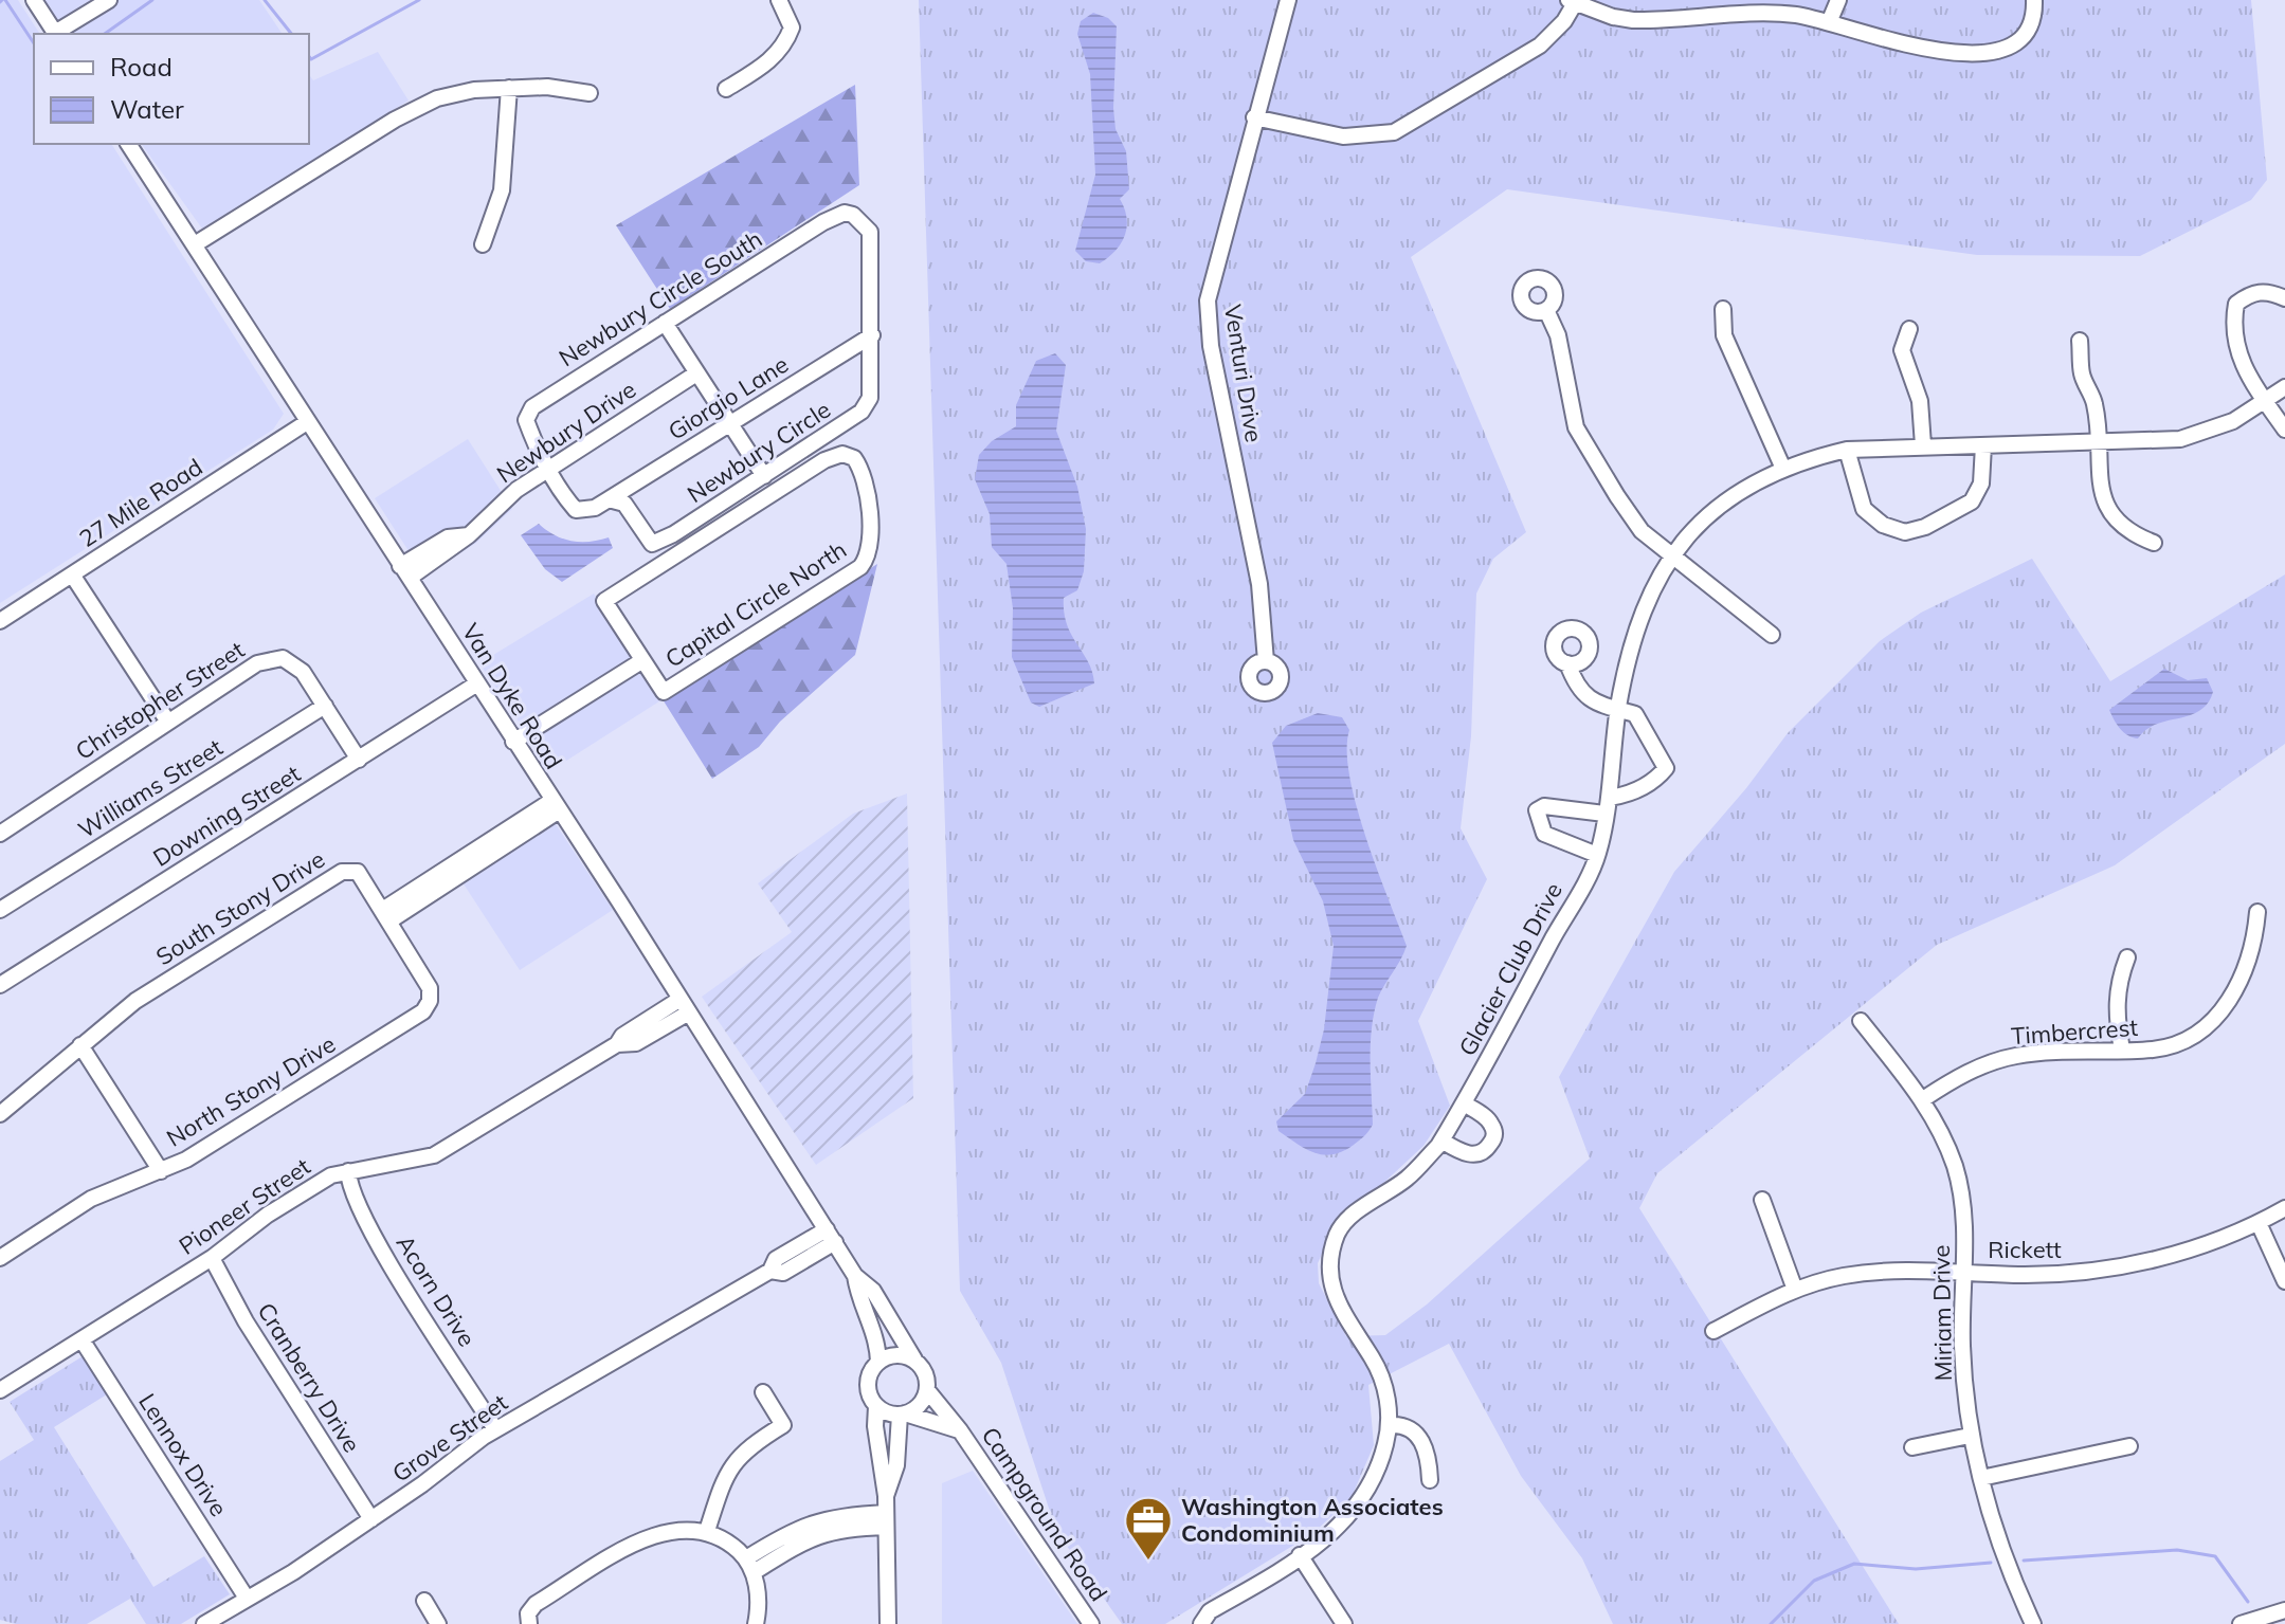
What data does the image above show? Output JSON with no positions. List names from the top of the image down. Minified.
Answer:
{"streets":{"street":["Newbury Circle South","Venturi Drive","Giorgio Lane","Newbury Drive","Newbury Circle","27 Mile Road","Capital Circle North","Van Dyke Road","Christopher Street","Williams Street","Downing Street","South Stony Drive","Glacier Club Drive","Timbercrest","North Stony Drive","Pioneer Street","Rickett","Acorn Drive","Miriam Drive","Cranberry Drive","Grove Street","Lennox Drive","Campground Road"]},"crossings":[["Newbury Circle South","Newbury Drive"],["Newbury Circle South","Newbury Circle"],["Giorgio Lane","Newbury Circle"],["Newbury Drive","Van Dyke Road"],["27 Mile Road","Van Dyke Road"],["Van Dyke Road","Downing Street"],["Van Dyke Road","Pioneer Street"],["Van Dyke Road","Grove Street"],["Van Dyke Road","Campground Road"],["Christopher Street","Williams Street"],["Christopher Street","Downing Street"],["South Stony Drive","North Stony Drive"],["Timbercrest","Miriam Drive"],["Pioneer Street","Acorn Drive"],["Pioneer Street","Cranberry Drive"],["Pioneer Street","Lennox Drive"],["Rickett","Miriam Drive"],["Acorn Drive","Grove Street"],["Cranberry Drive","Grove Street"],["Grove Street","Lennox Drive"]],"places":{"office":["Washington Associates Condominium"]},"legend":["Road","Water"]}
